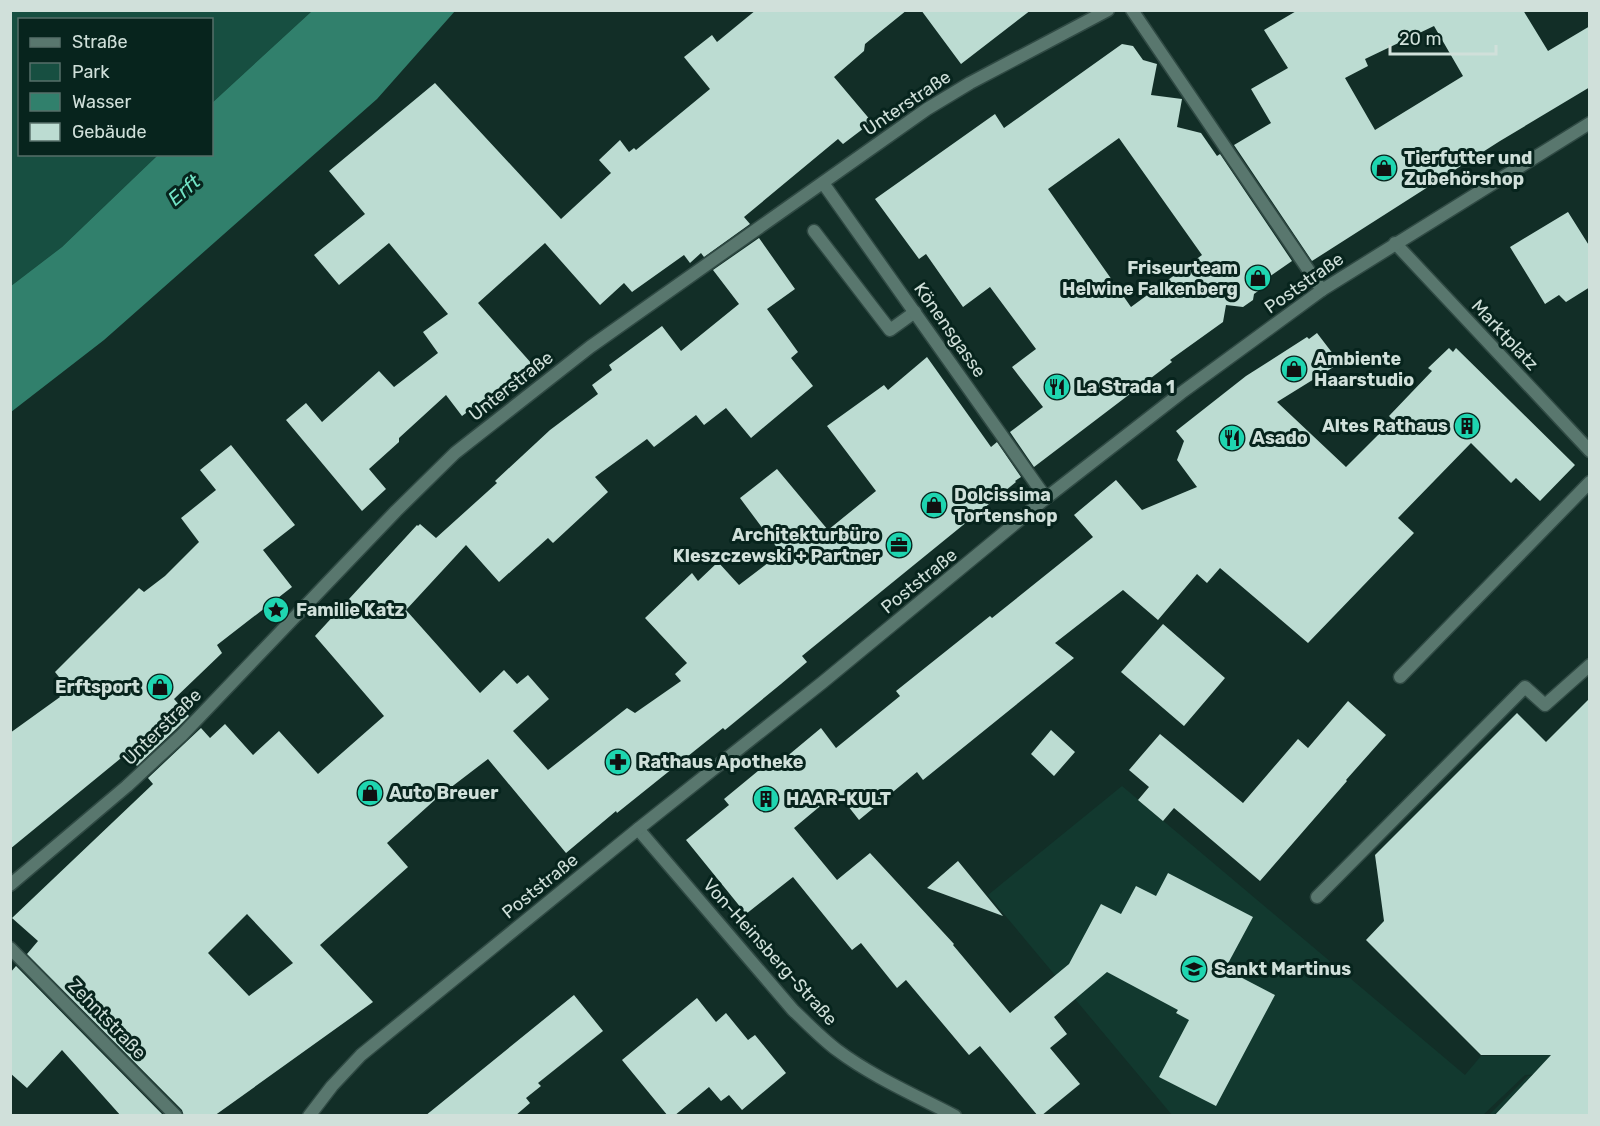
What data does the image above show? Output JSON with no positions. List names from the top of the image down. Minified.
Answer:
{"streets":{"street":["Unterstraße","Poststraße","Könensgasse","Marktplatz","Von-Heinsberg-Straße","Zehntstraße"]},"crossings":[["Unterstraße","Könensgasse"],["Poststraße","Könensgasse"],["Poststraße","Marktplatz"],["Poststraße","Von-Heinsberg-Straße"]],"water":["Erft"],"places":{"shop":["Tierfutter und Zubehörshop","Friseurteam Helwine Falkenberg","Ambiente Haarstudio","Dolcissima Tortenshop","Erftsport","Auto Breuer"],"restaurant":["La Strada 1","Asado"],"building":["Altes Rathaus","HAAR-KULT"],"office":["Architekturbüro Kleszczewski + Partner"],"place":["Familie Katz"],"pharmacy":["Rathaus Apotheke"],"school or university":["Sankt Martinus"]},"legend":["Straße","Park","Wasser","Gebäude"],"scale_bar":"20 m"}
